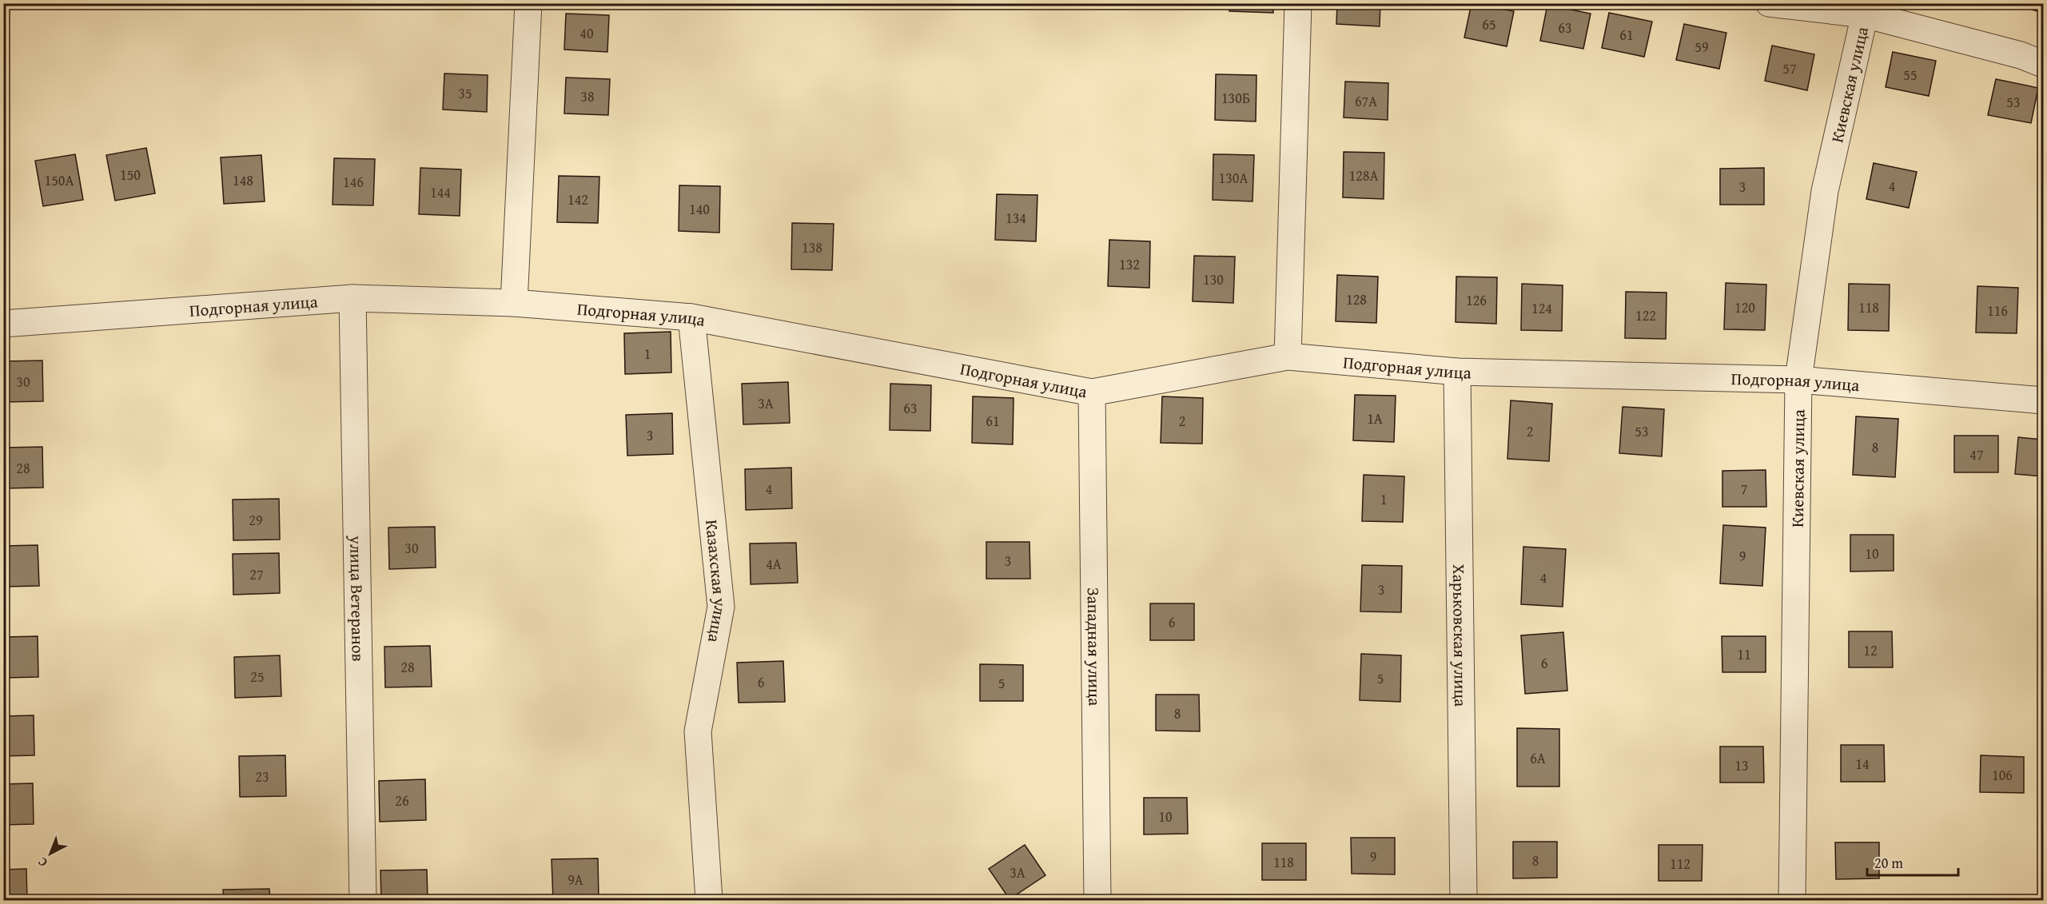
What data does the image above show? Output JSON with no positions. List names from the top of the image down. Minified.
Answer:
{"streets":{"street":["Киевская улица","Подгорная улица","Казахская улица","улица Ветеранов","Харьковская улица","Западная улица"]},"crossings":[["Киевская улица","Подгорная улица"],["Подгорная улица","Казахская улица"],["Подгорная улица","улица Ветеранов"],["Подгорная улица","Харьковская улица"],["Подгорная улица","Западная улица"]],"house_numbers":["65","63","40","61","59","57","55","35","38","130Б","67А","53","150","128А","130А","150А","148","146","4","3","144","142","140","134","138","132","130","128","126","120","118","124","116","122","1","30","3А","63","1А","61","2","2","53","3","8","47","28","4","7","1","29","30","10","9","3","4А","27","4","3","6","12","11","6","28","25","5","6","5","8","6А","14","13","106","23","26","10","9","8","118","112","3А","9А"],"scale_bar":"20 m","north":"bottom left"}
